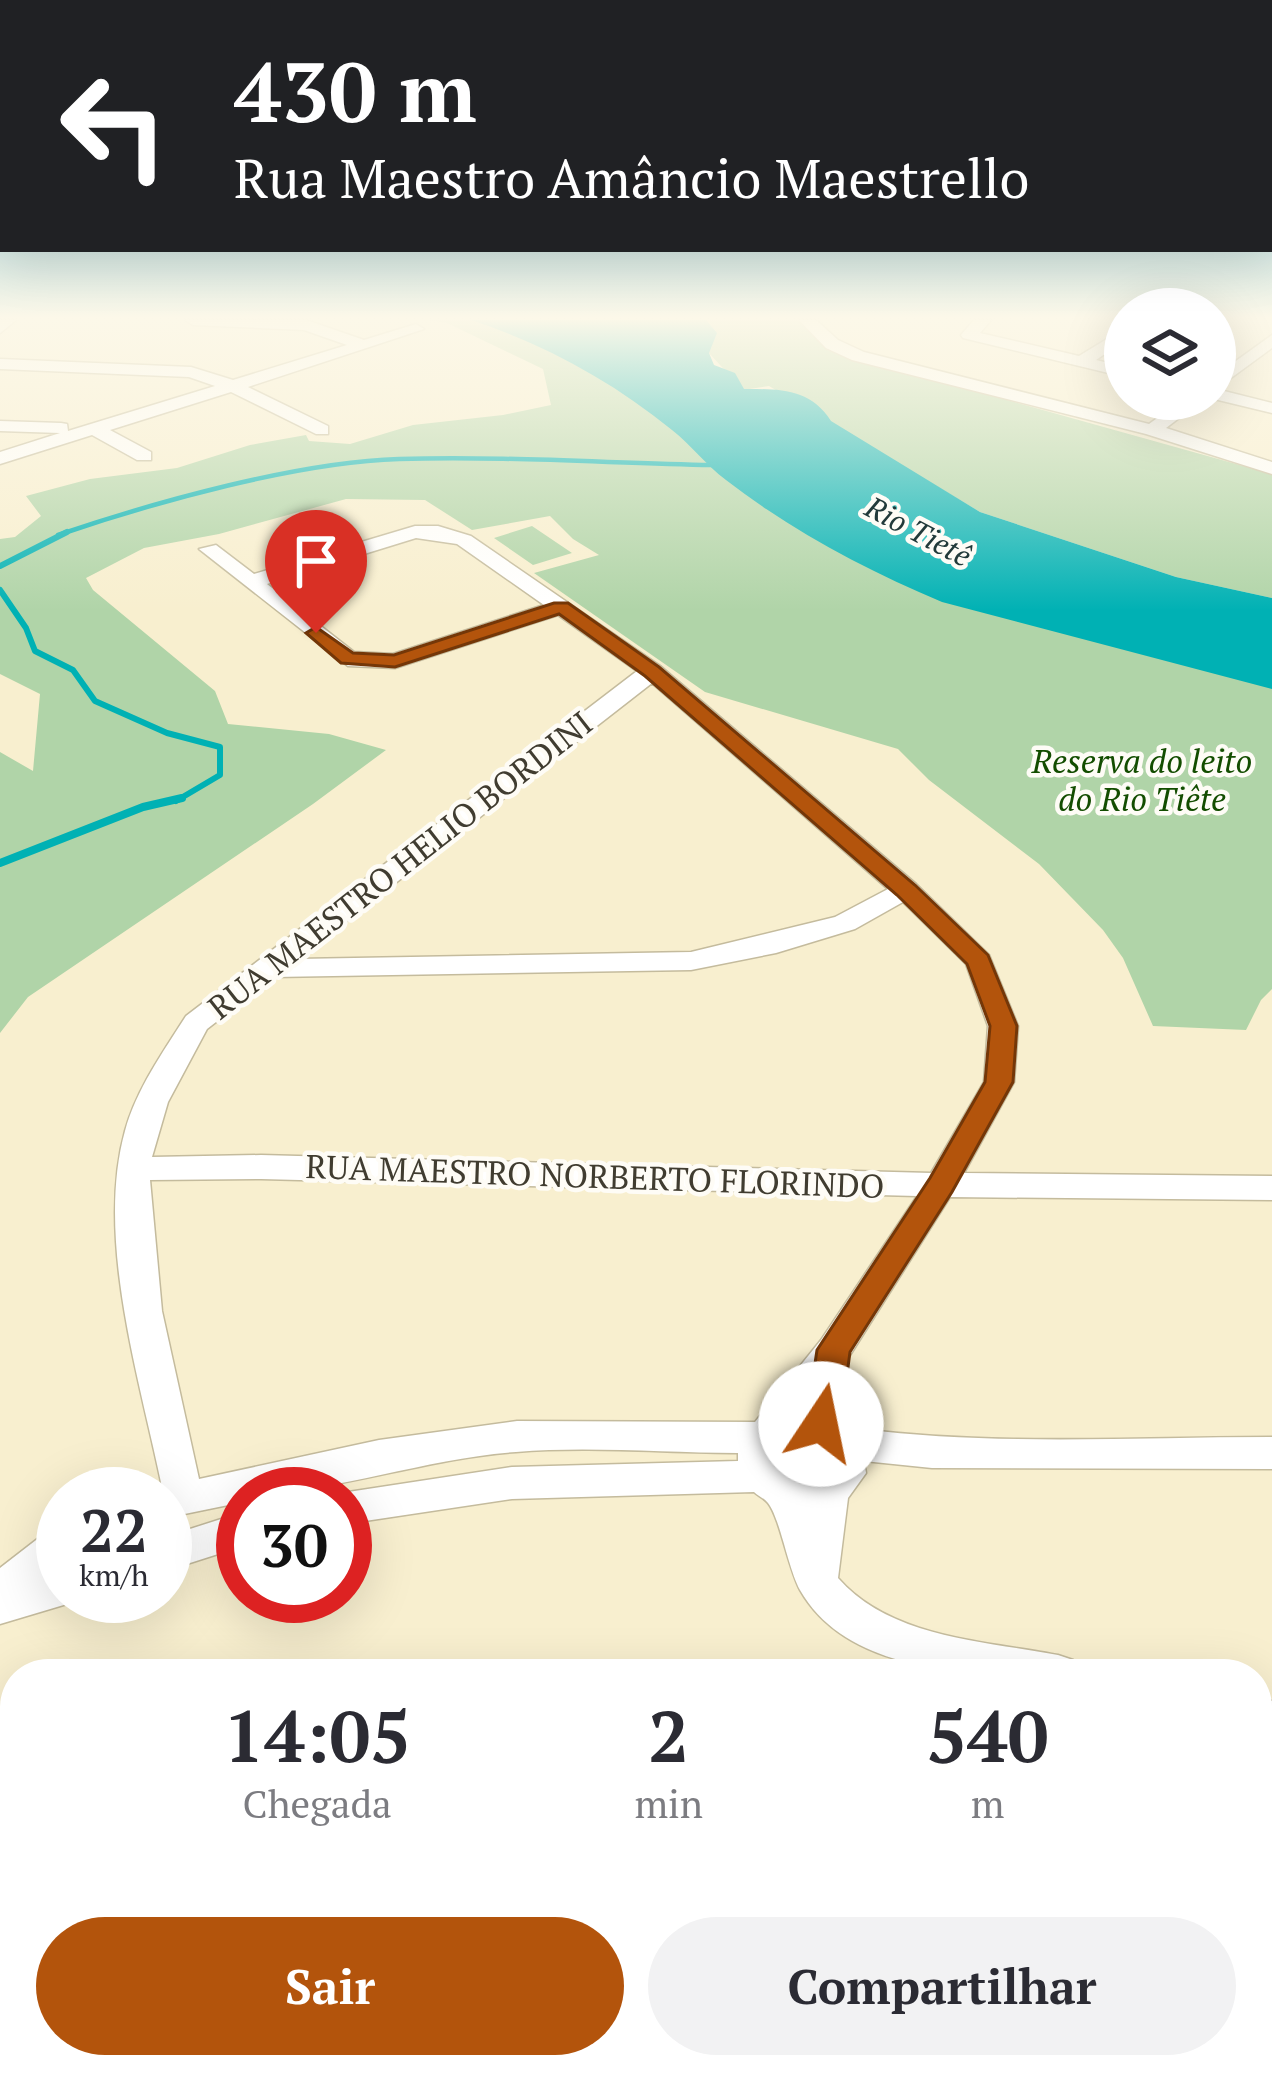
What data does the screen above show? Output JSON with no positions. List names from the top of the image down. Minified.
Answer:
{"streets":{"street":["RUA MAESTRO HELIO BORDINI","RUA MAESTRO NORBERTO FLORINDO"]},"crossings":[["RUA MAESTRO HELIO BORDINI","RUA MAESTRO NORBERTO FLORINDO"]],"water":["Rio Tietê"],"parks":["Reserva do leito do Rio Tiête"],"page":{"turn":["430 m","Rua Maestro Amâncio Maestrello"],"speed":"22 km/h","limit":"30","eta":["14:05","Chegada","2","min","540","m"],"buttons":["Sair","Compartilhar"]}}
